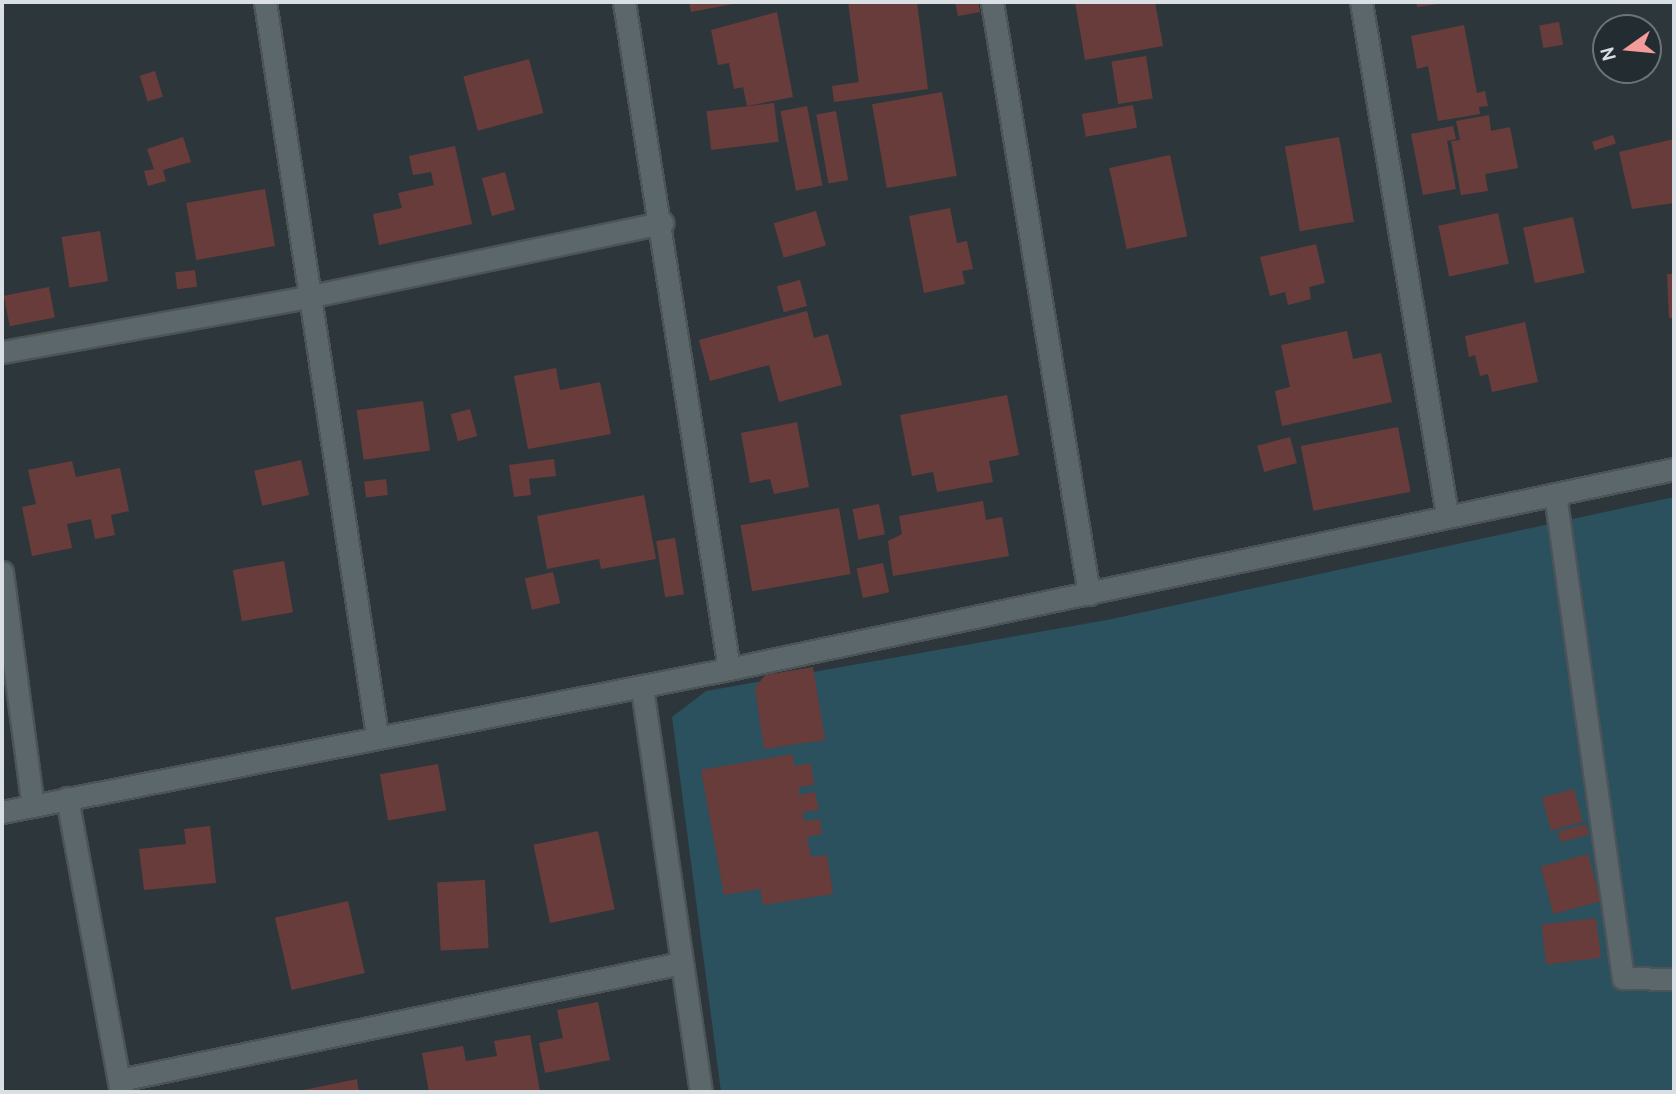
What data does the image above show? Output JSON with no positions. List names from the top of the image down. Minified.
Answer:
{"north":"left"}
